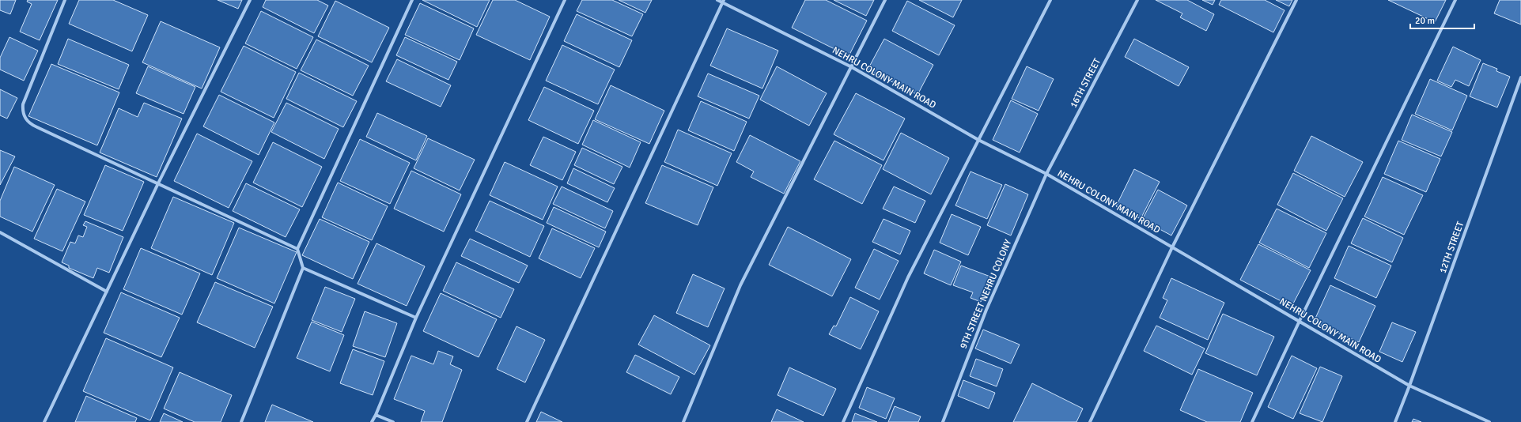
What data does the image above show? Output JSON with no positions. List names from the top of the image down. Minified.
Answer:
{"streets":{"street":["NEHRU COLONY MAIN ROAD","16TH STREET","12TH STREET","9TH STREET NEHRU COLONY"]},"crossings":[["NEHRU COLONY MAIN ROAD","16TH STREET"],["NEHRU COLONY MAIN ROAD","12TH STREET"],["NEHRU COLONY MAIN ROAD","9TH STREET NEHRU COLONY"],["16TH STREET","9TH STREET NEHRU COLONY"]],"scale_bar":"20 m"}
